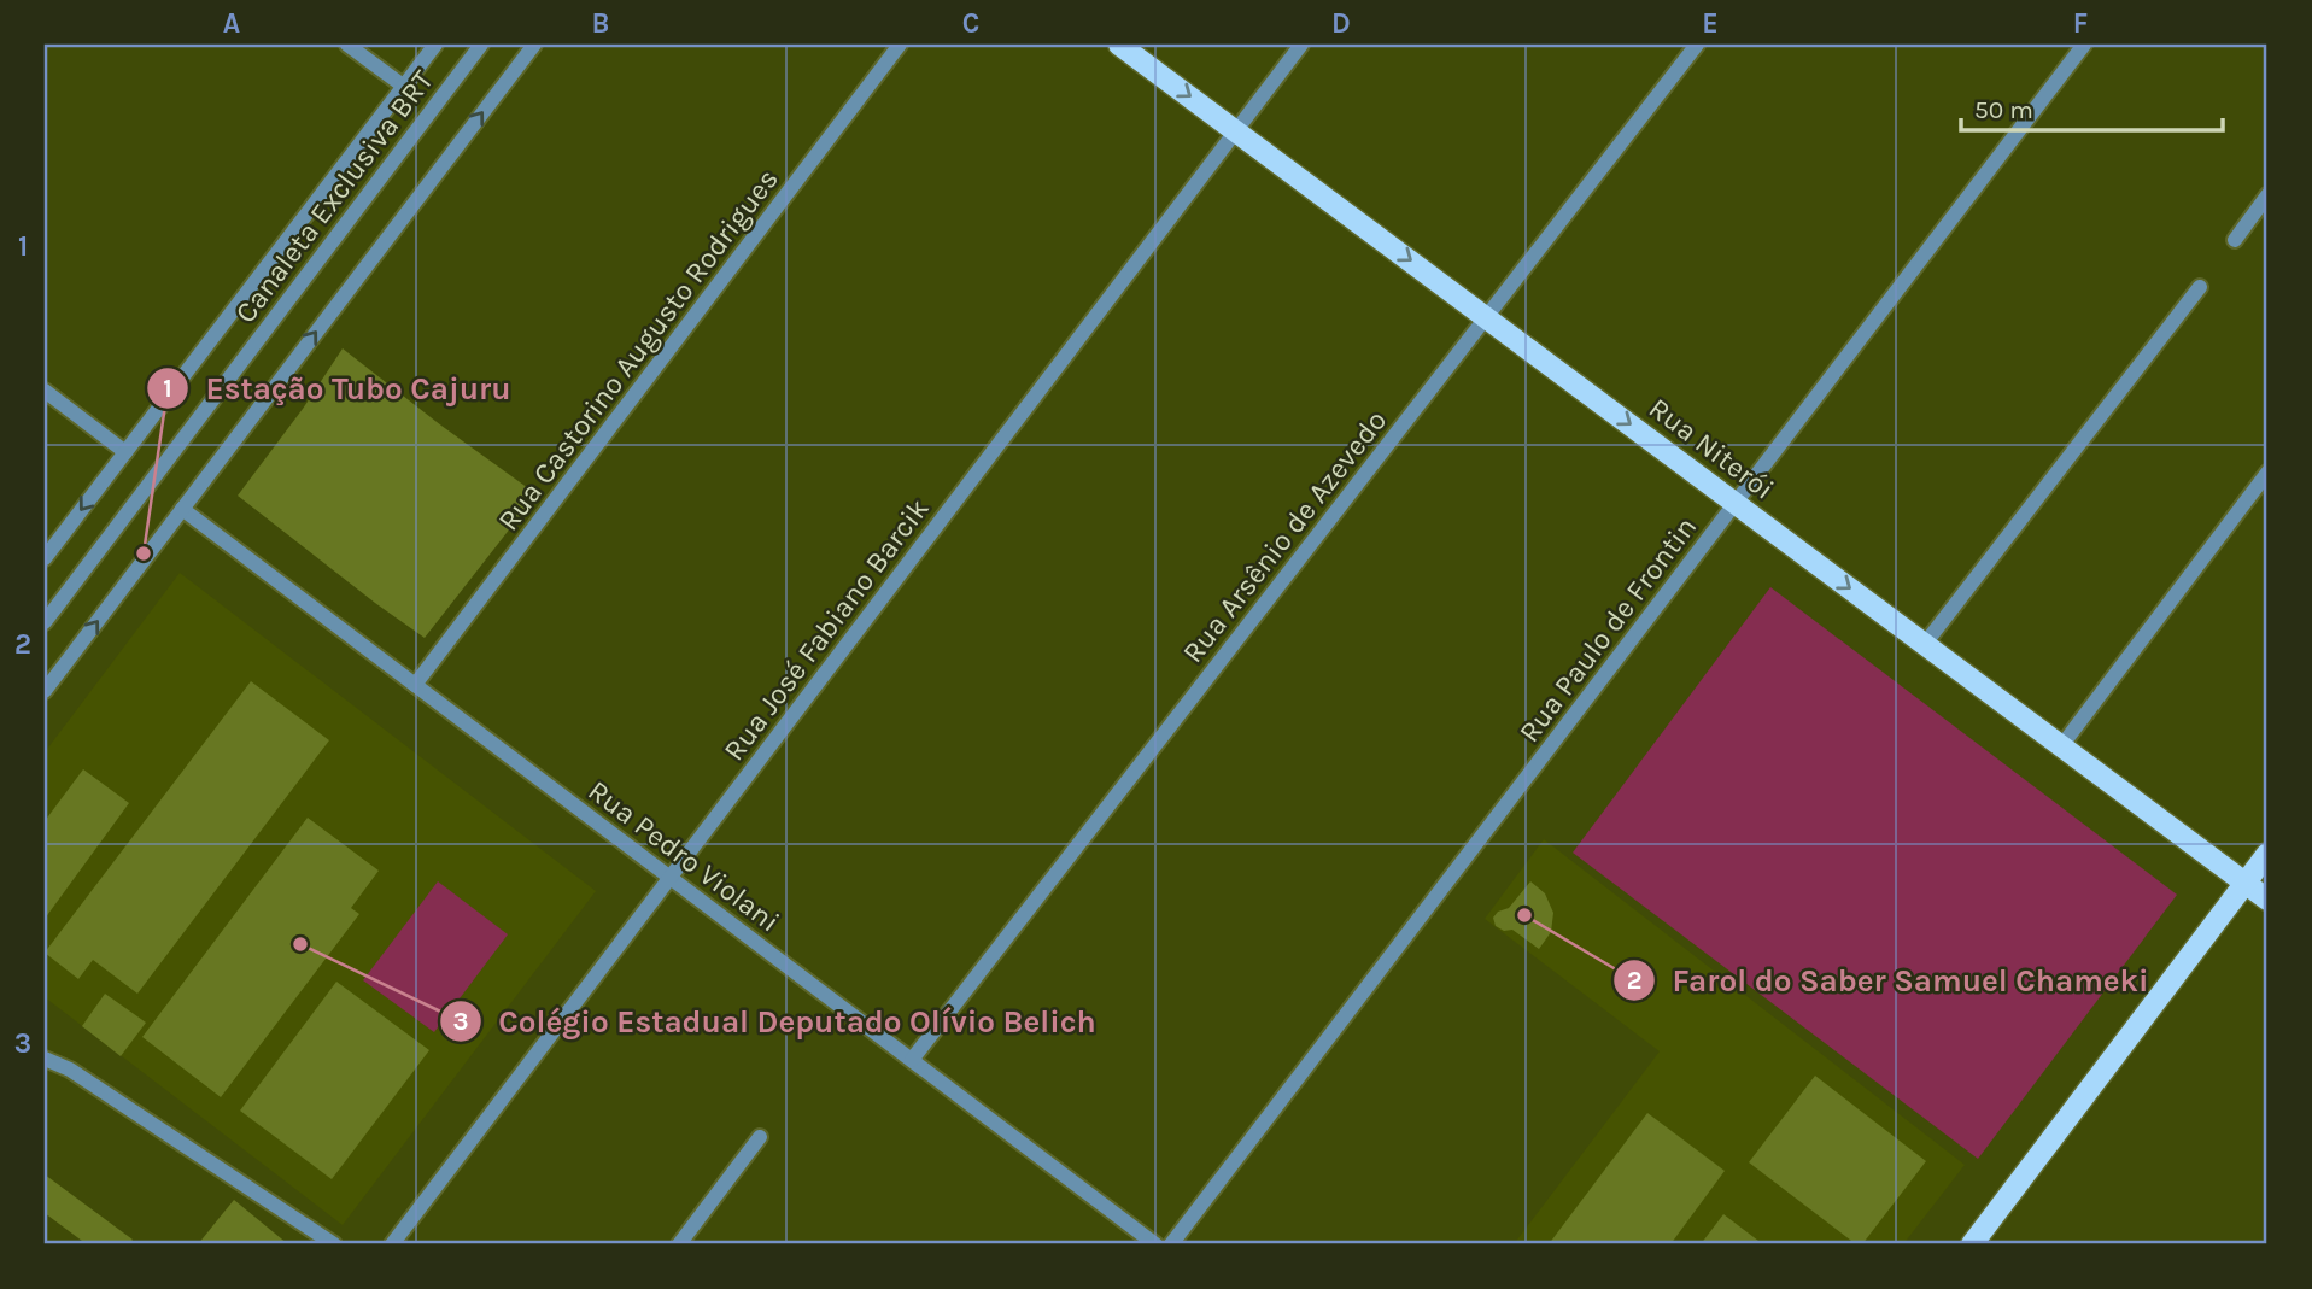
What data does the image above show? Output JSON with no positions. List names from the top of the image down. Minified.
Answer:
{"streets":{"main road":["Rua Niterói"],"street":["Canaleta Exclusiva BRT","Rua Castorino Augusto Rodrigues","Rua Arsênio de Azevedo","Rua José Fabiano Barcik","Rua Paulo de Frontin","Rua Pedro Violani"]},"crossings":[["Rua Castorino Augusto Rodrigues","Rua Pedro Violani"],["Rua Niterói","Rua Arsênio de Azevedo"],["Rua Niterói","Rua José Fabiano Barcik"],["Rua Niterói","Rua Paulo de Frontin"],["Rua Arsênio de Azevedo","Rua Pedro Violani"],["Rua José Fabiano Barcik","Rua Pedro Violani"]],"one_way":["Rua Niterói"],"places":["Estação Tubo Cajuru","Farol do Saber Samuel Chameki","Colégio Estadual Deputado Olívio Belich"],"scale_bar":"50 m","grid":{"columns":["A","B","C","D","E","F"],"rows":["1","2","3"]}}
